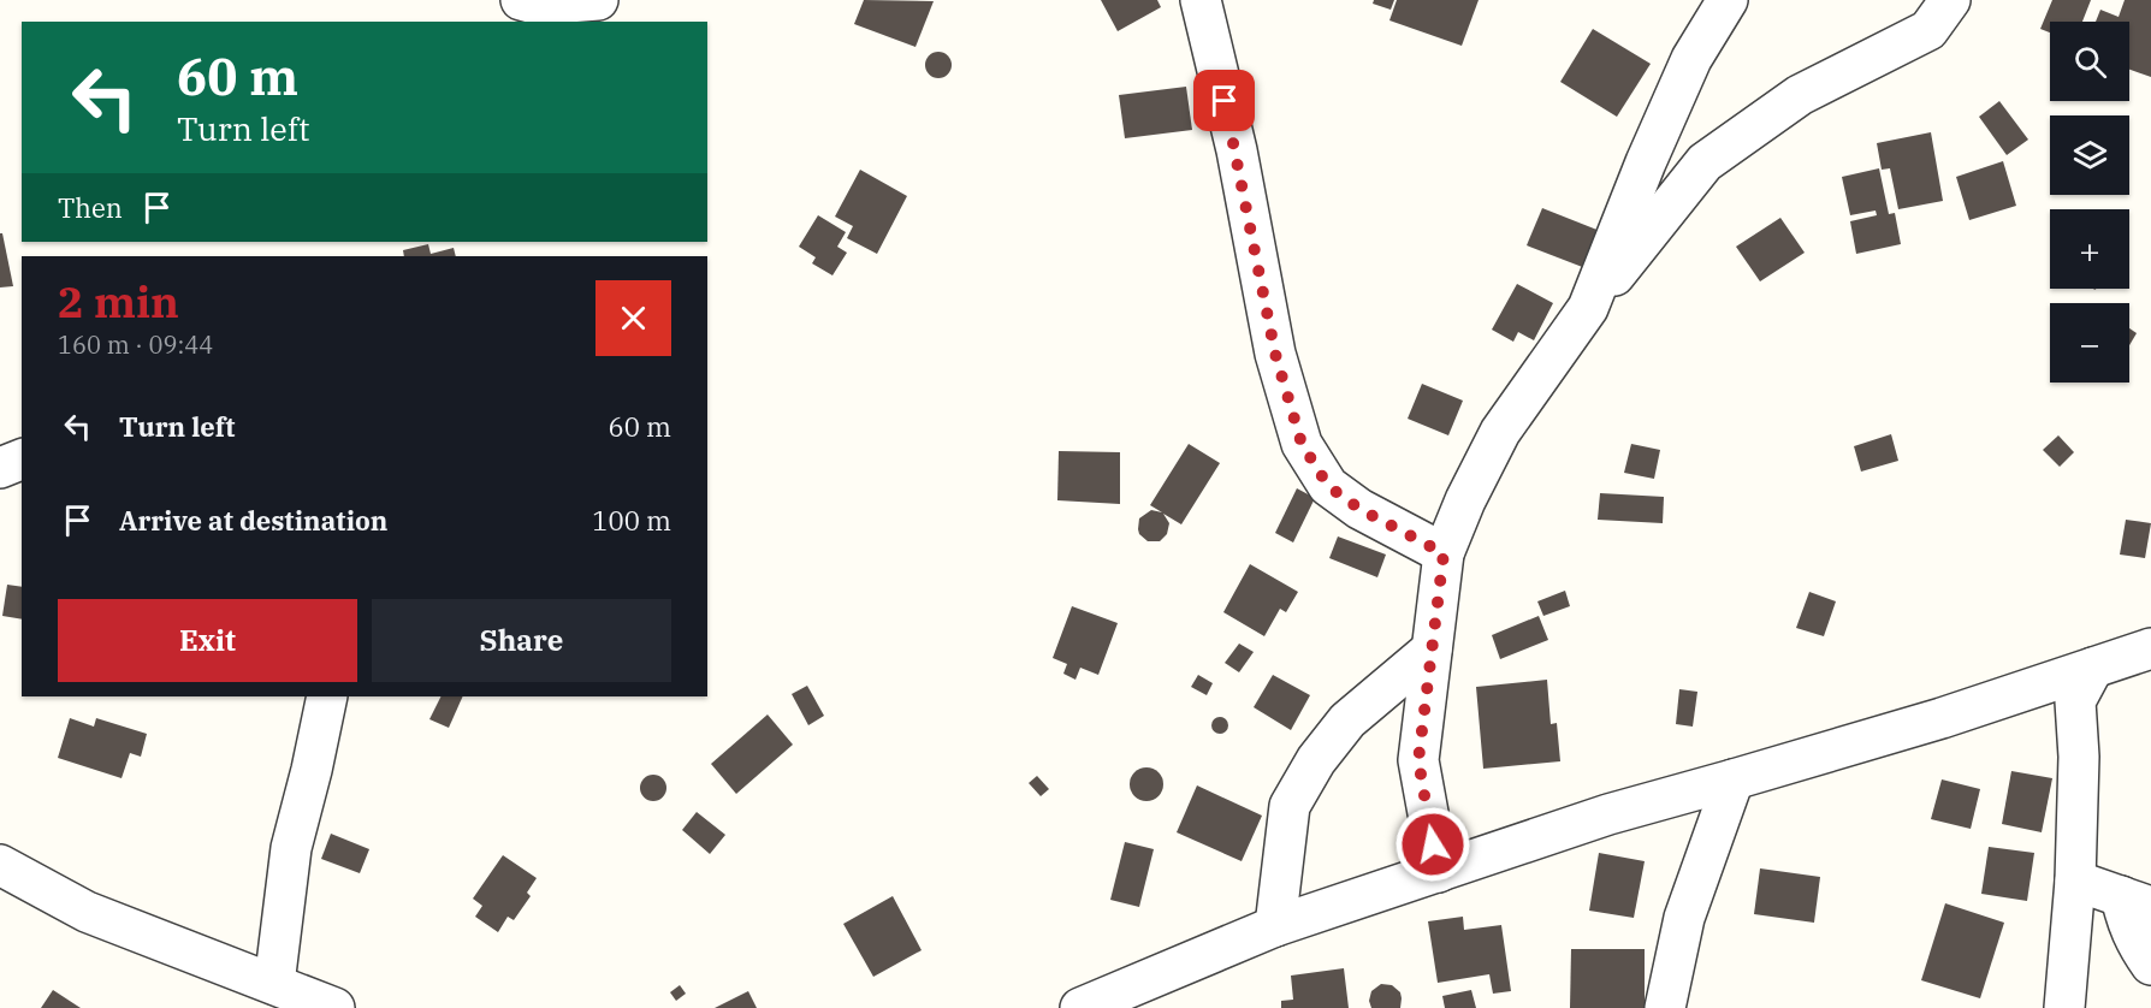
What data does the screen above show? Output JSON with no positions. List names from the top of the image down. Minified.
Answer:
{"page":{"map_buttons":["+","−"],"turn":["60 m","Turn left"],"then":"Then","heading":["2 min","160 m · 09:44"],"list":[{"name":"Turn left","value":"60 m"},{"name":"Arrive at destination","value":"100 m"}],"buttons":["Exit","Share"]}}
